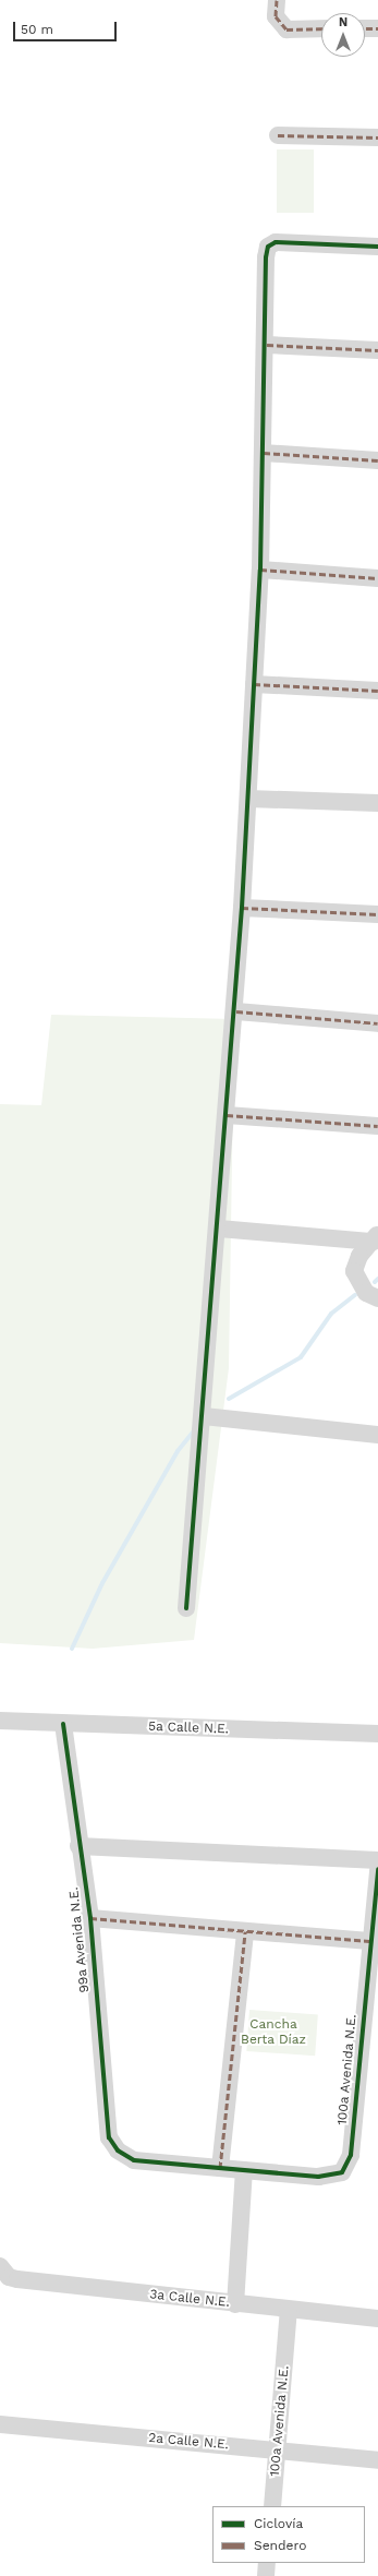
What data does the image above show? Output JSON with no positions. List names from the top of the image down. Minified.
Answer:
{"streets":{"street":["5a Calle N.E.","99a Avenida N.E.","100a Avenida N.E.","3a Calle N.E.","2a Calle N.E."]},"crossings":[["5a Calle N.E.","99a Avenida N.E."],["100a Avenida N.E.","3a Calle N.E."],["100a Avenida N.E.","2a Calle N.E."]],"parks":["Cancha Berta Díaz"],"legend":["Ciclovía","Sendero"],"scale_bar":"50 m","north":"top"}
